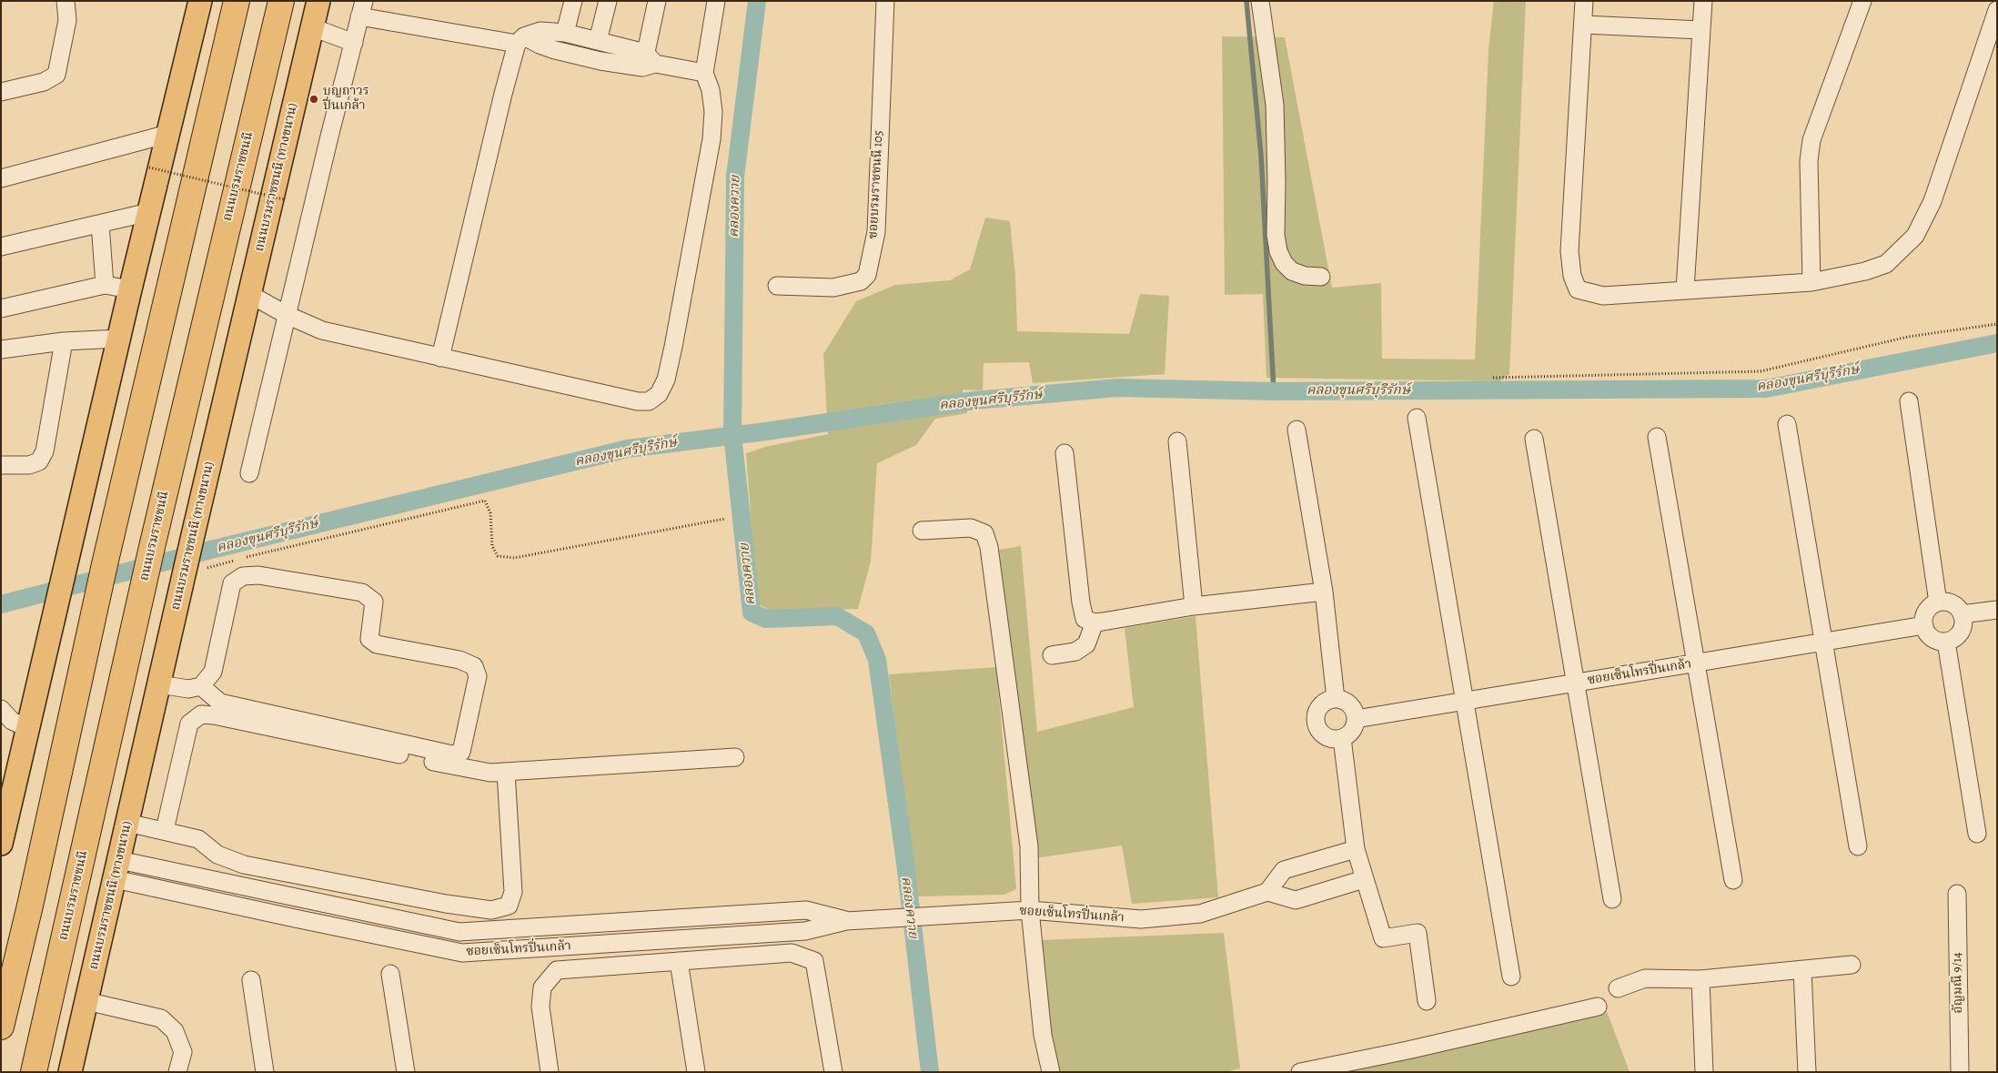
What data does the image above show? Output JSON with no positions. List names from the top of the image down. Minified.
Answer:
{"streets":{"highway":["ถนนบรมราชชนนี"],"main road":["ถนนบรมราชชนนี (ทางขนาน)"],"street":["ซอยบรมราชชนนี 105","ซอยเซ็นโทรปิ่นเกล้า","อัญมณี 9/14"]},"crossings":[["ถนนบรมราชชนนี (ทางขนาน)","ซอยเซ็นโทรปิ่นเกล้า"]],"water":["คลองควาย","คลองขุนศรีบุรีรักษ์"],"places":["บุญถาวร ปิ่นเกล้า"]}
